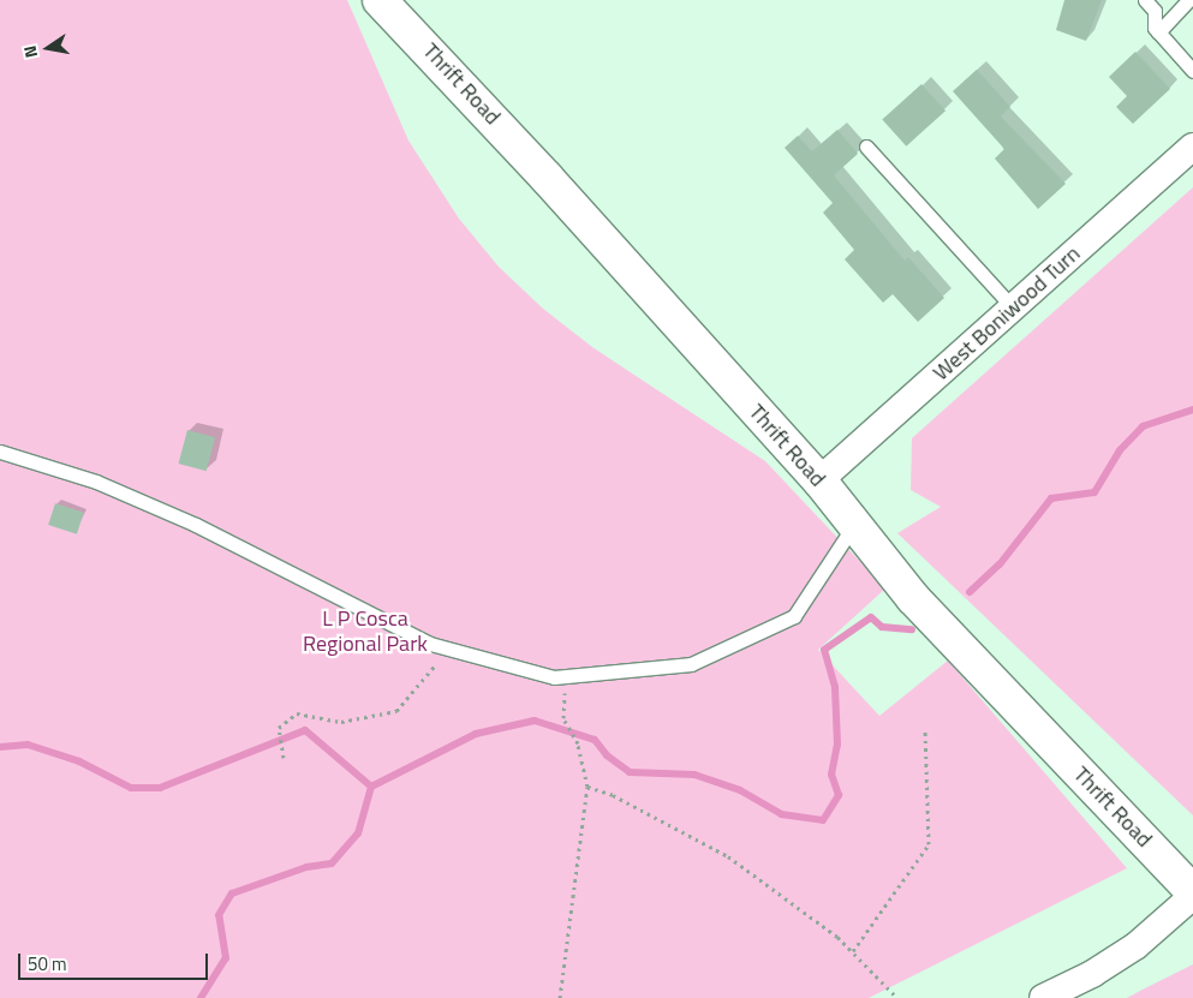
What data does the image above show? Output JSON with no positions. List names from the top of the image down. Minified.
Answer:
{"streets":{"street":["Thrift Road","West Boniwood Turn"]},"crossings":[["Thrift Road","West Boniwood Turn"]],"parks":["L P Cosca Regional Park"],"scale_bar":"50 m","north":"left"}
